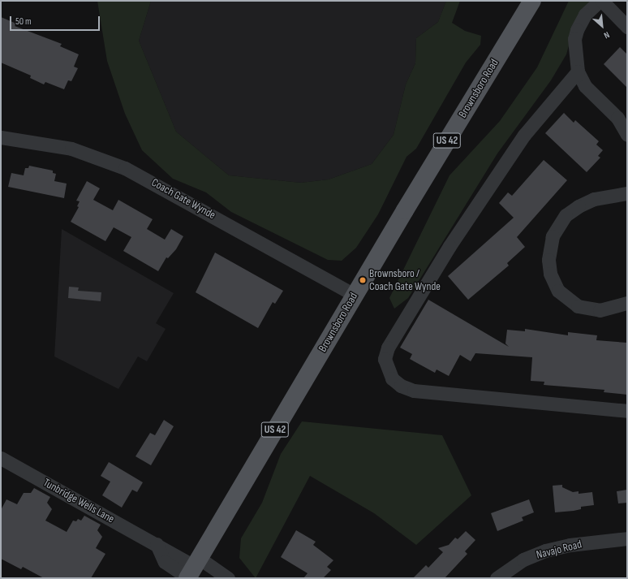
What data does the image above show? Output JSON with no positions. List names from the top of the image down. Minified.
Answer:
{"streets":{"main road":["Brownsboro Road","US 42"],"street":["Coach Gate Wynde","Tunbridge Wells Lane","Navajo Road"]},"crossings":[["Brownsboro Road","Coach Gate Wynde"],["Brownsboro Road","Tunbridge Wells Lane"]],"places":["Brownsboro / Coach Gate Wynde"],"scale_bar":"50 m","north":"bottom right"}
